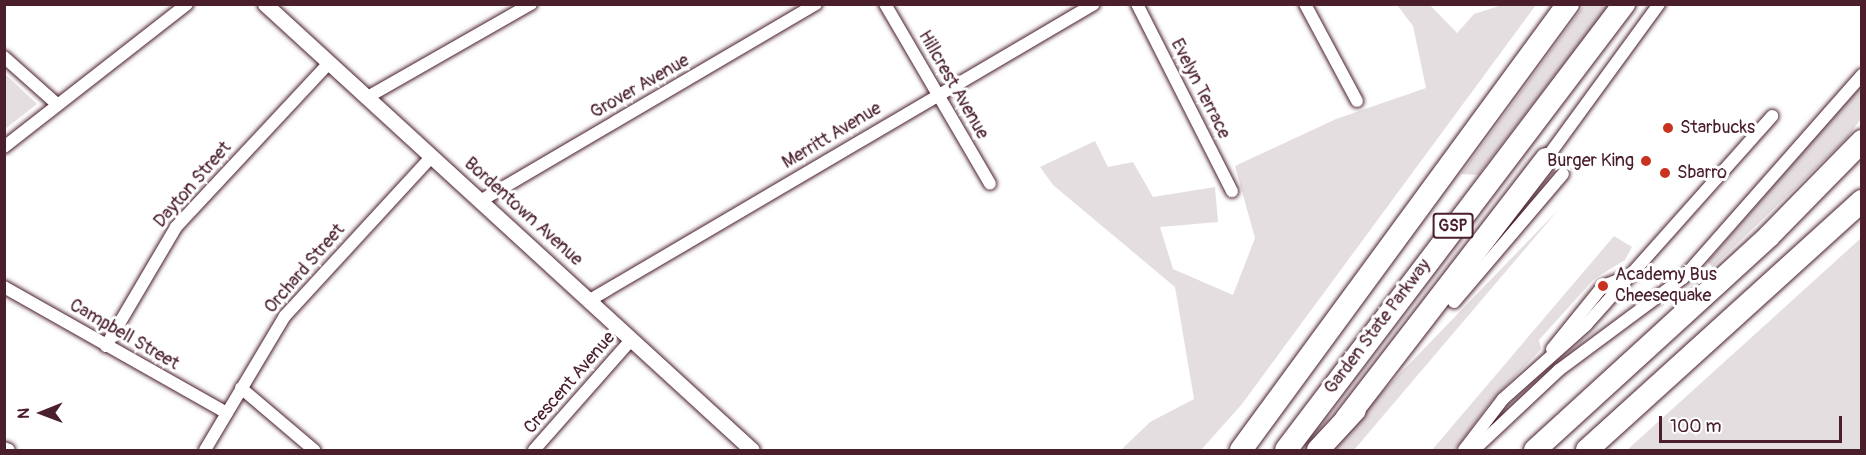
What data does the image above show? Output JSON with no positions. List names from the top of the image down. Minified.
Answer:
{"streets":{"highway":["GSP","Garden State Parkway"],"street":["Hillcrest Avenue","Grover Avenue","Evelyn Terrace","Merritt Avenue","Dayton Street","Bordentown Avenue","Orchard Street","Campbell Street","Crescent Avenue"]},"crossings":[["Hillcrest Avenue","Merritt Avenue"],["Grover Avenue","Bordentown Avenue"],["Merritt Avenue","Bordentown Avenue"],["Dayton Street","Bordentown Avenue"],["Dayton Street","Campbell Street"],["Bordentown Avenue","Orchard Street"],["Bordentown Avenue","Crescent Avenue"],["Orchard Street","Campbell Street"]],"places":["Starbucks","Burger King","Sbarro","Academy Bus Cheesequake"],"scale_bar":"100 m","north":"left"}
